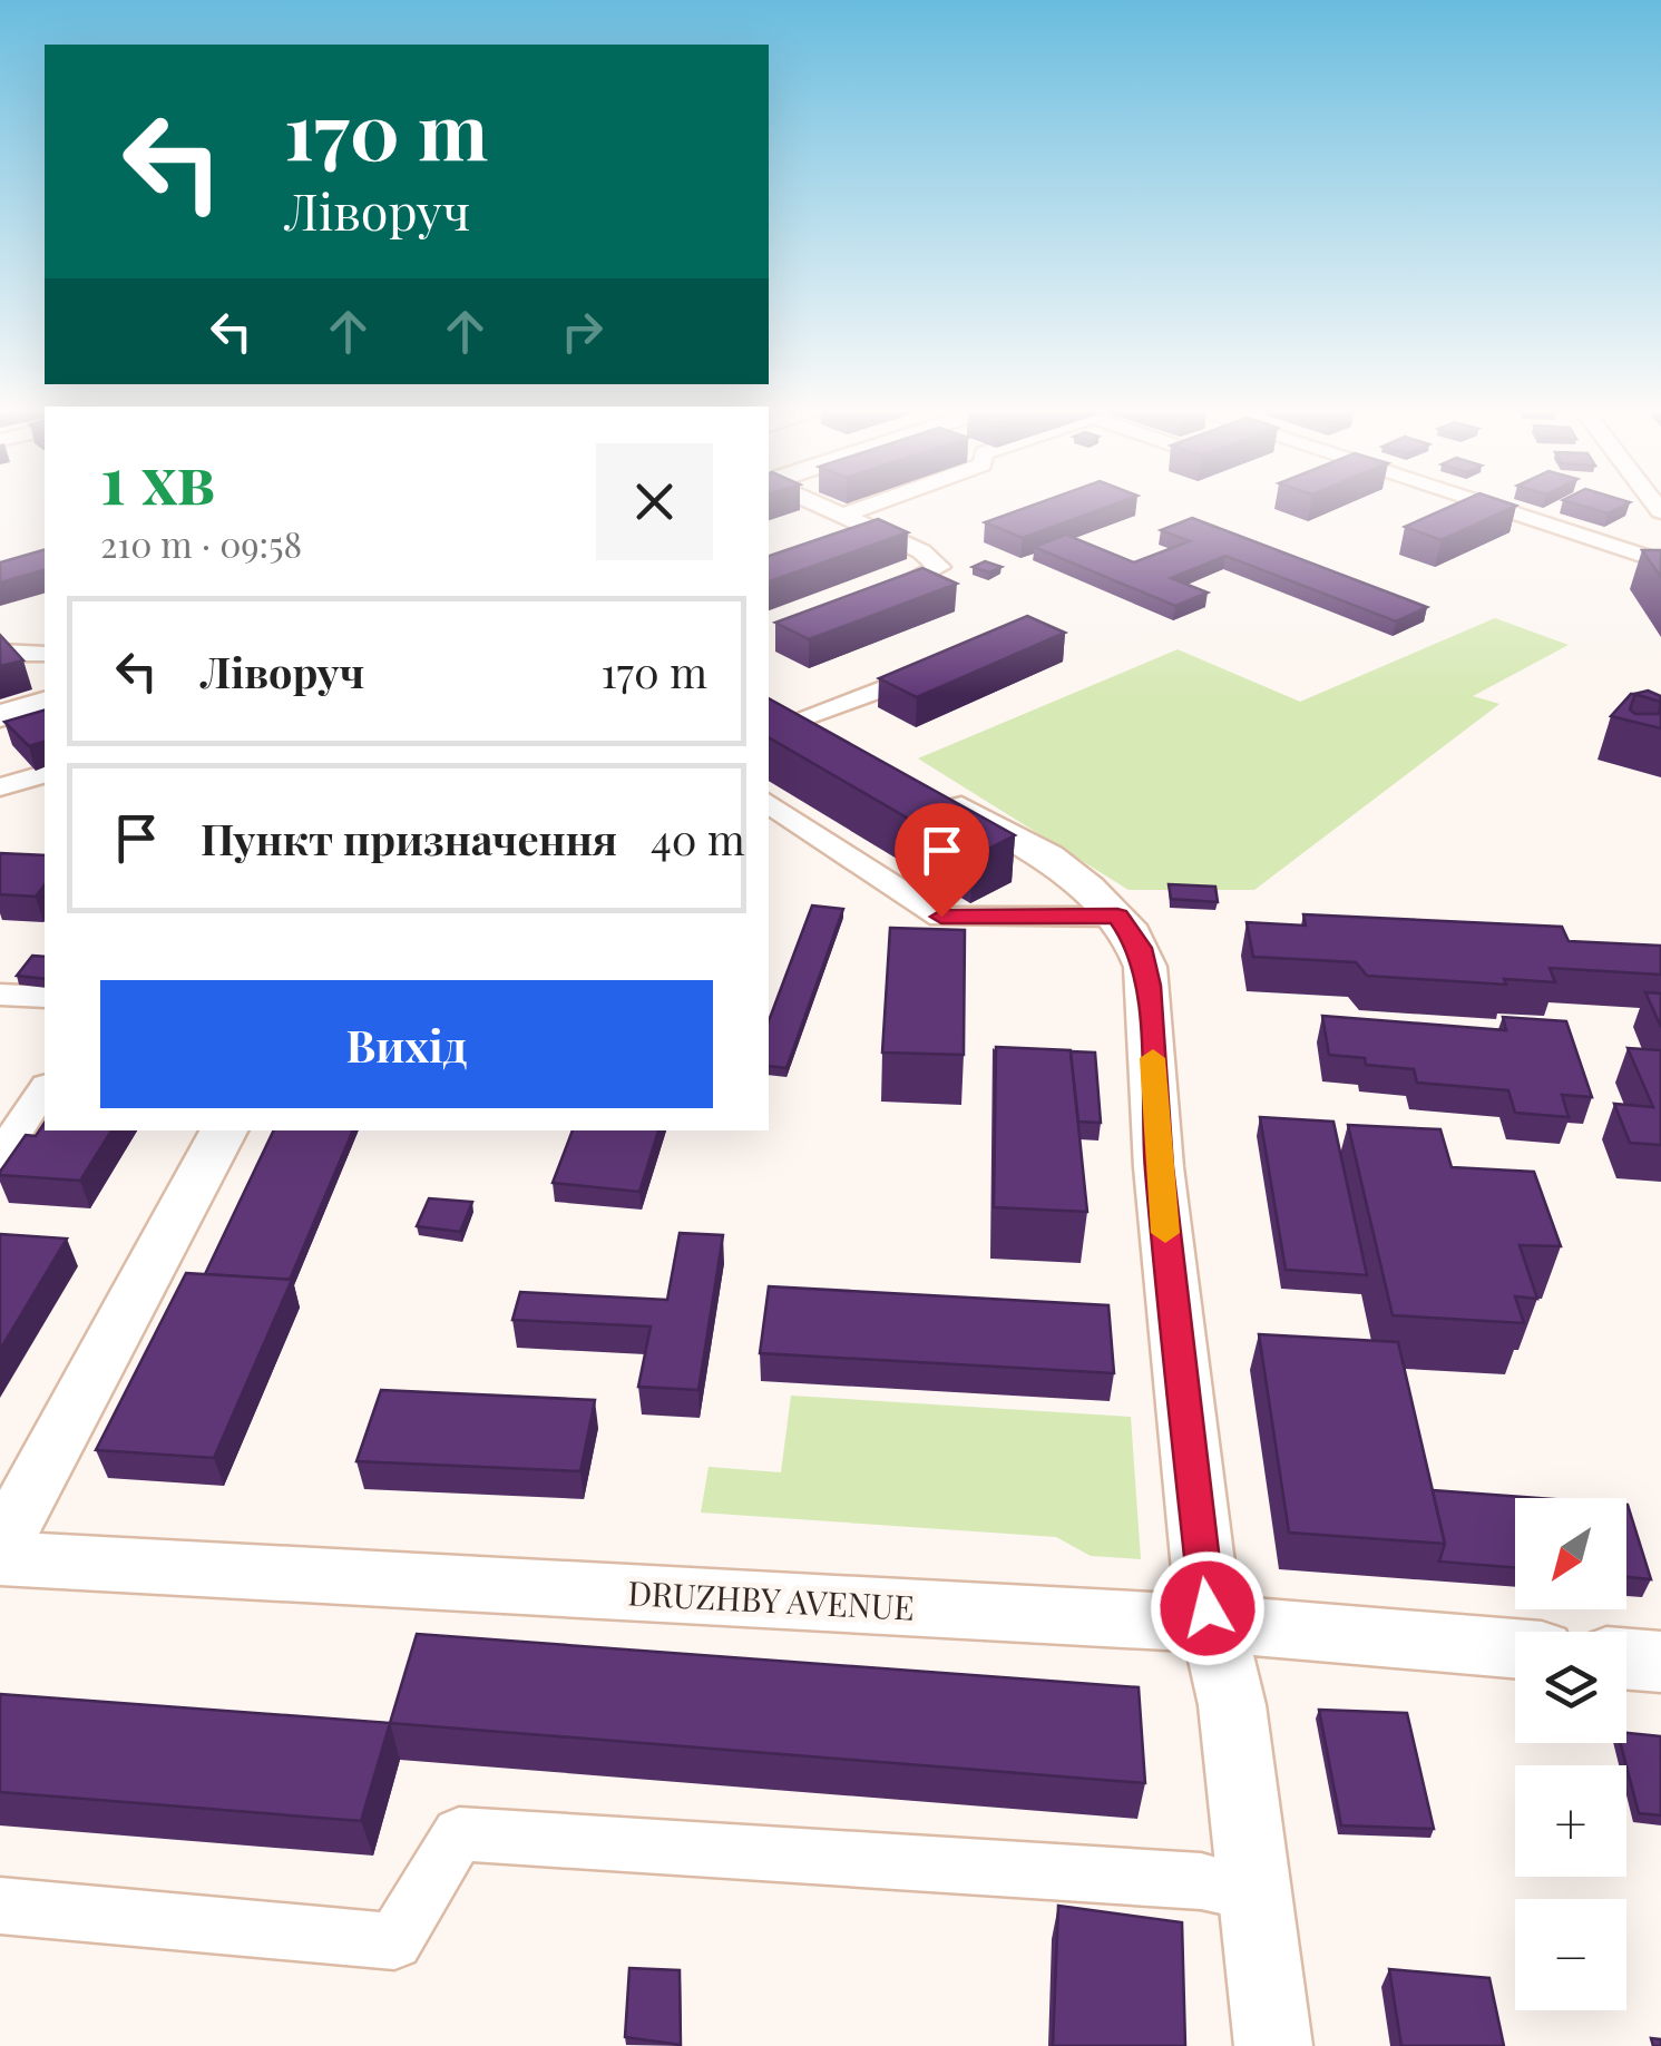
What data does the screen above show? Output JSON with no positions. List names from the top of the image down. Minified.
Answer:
{"streets":{"street":["DRUZHBY AVENUE"]},"north":"bottom left","page":{"turn":["170 m","Ліворуч"],"heading":["1 хв","210 m · 09:58"],"list":[{"name":"Ліворуч","value":"170 m"},{"name":"Пункт призначення","value":"40 m"}],"buttons":"Вихід","map_buttons":["+","−"]}}
